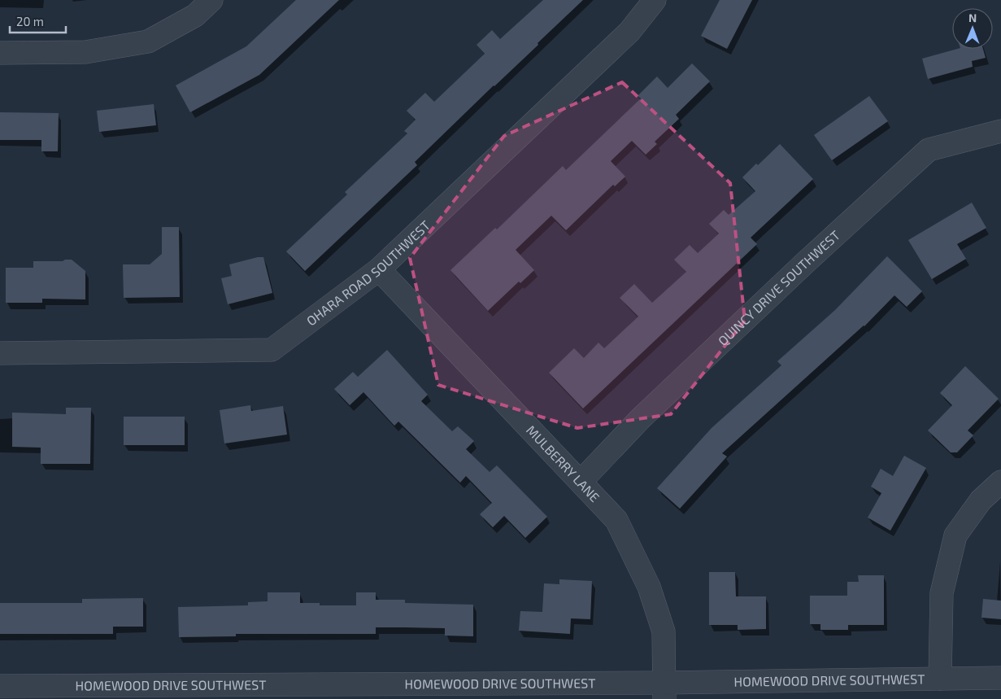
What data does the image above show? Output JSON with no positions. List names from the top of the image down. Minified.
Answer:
{"streets":{"street":["OHARA ROAD SOUTHWEST","QUINCY DRIVE SOUTHWEST","MULBERRY LANE","HOMEWOOD DRIVE SOUTHWEST"]},"crossings":[["OHARA ROAD SOUTHWEST","MULBERRY LANE"],["QUINCY DRIVE SOUTHWEST","MULBERRY LANE"],["MULBERRY LANE","HOMEWOOD DRIVE SOUTHWEST"]],"scale_bar":"20 m","north":"top"}
